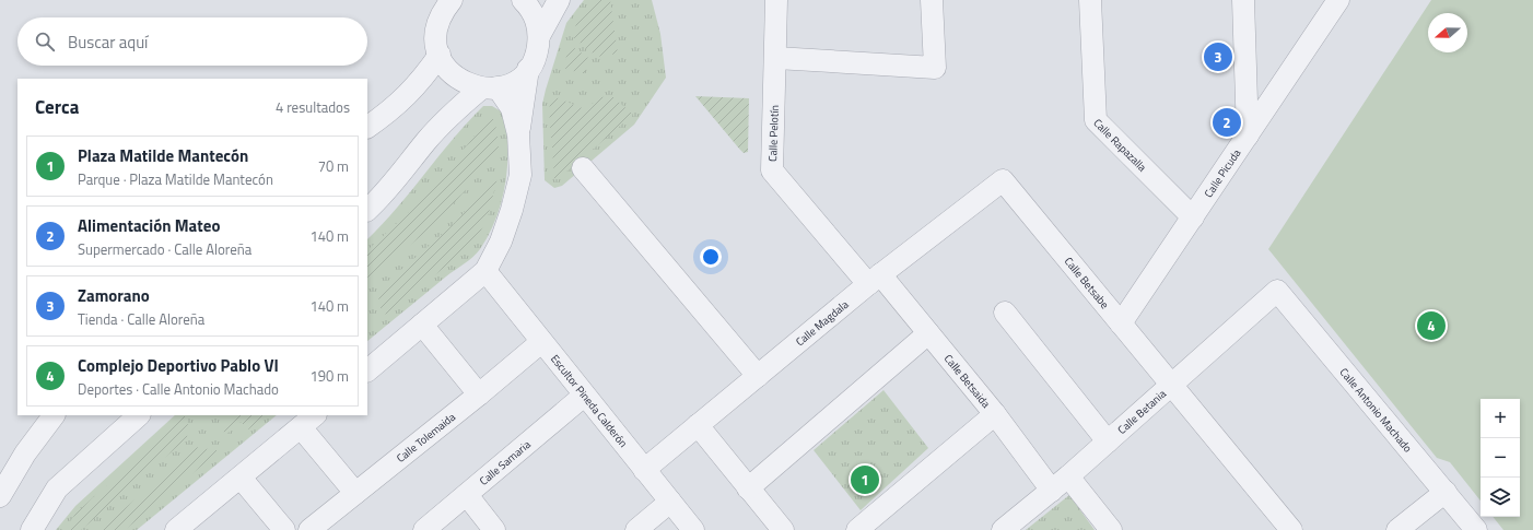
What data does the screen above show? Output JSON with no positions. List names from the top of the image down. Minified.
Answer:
{"streets":{"street":["Calle Pelotín","Calle Rapazalla","Calle Picuda","Calle Betsabe","Calle Magdala","Calle Betsaida","Escultor Pineda Calderón","Calle Antonio Machado","Calle Betania","Calle Tolemaida","Calle Samaria"]},"crossings":[["Calle Pelotín","Calle Magdala"],["Calle Pelotín","Calle Betsaida"],["Calle Rapazalla","Calle Picuda"],["Calle Picuda","Calle Betsabe"],["Calle Betsabe","Calle Magdala"],["Calle Betsabe","Calle Betania"],["Calle Magdala","Calle Betsaida"],["Calle Magdala","Escultor Pineda Calderón"],["Calle Betsaida","Calle Betania"],["Escultor Pineda Calderón","Calle Tolemaida"],["Escultor Pineda Calderón","Calle Samaria"],["Calle Antonio Machado","Calle Betania"]],"north":"left","page":{"search":"Buscar aquí","pins":["3","2","4","1"],"heading":["Cerca","4 resultados"],"list":[{"mark":"1","name":"Plaza Matilde Mantecón","note":"Parque · Plaza Matilde Mantecón","value":"70 m"},{"mark":"2","name":"Alimentación Mateo","note":"Supermercado · Calle Aloreña","value":"140 m"},{"mark":"3","name":"Zamorano","note":"Tienda · Calle Aloreña","value":"140 m"},{"mark":"4","name":"Complejo Deportivo Pablo VI","note":"Deportes · Calle Antonio Machado","value":"190 m"}],"map_buttons":["+","−"]}}
